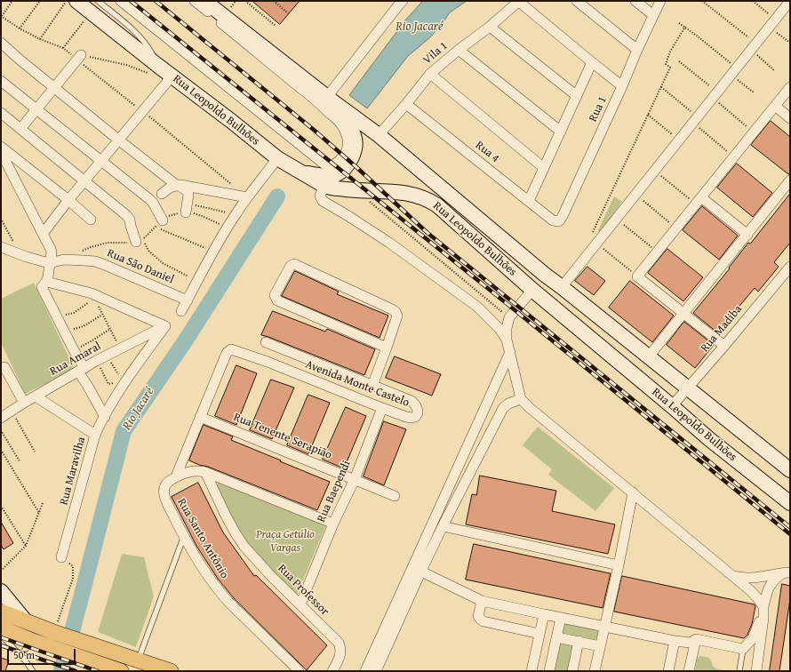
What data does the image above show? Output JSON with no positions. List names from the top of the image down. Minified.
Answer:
{"streets":{"main road":["Rua Leopoldo Bulhões"],"street":["Vila 1","Rua 1","Rua 4","Rua São Daniel","Rua Madiba","Rua Amaral","Avenida Monte Castelo","Rua Tenente Serapião","Rua Maravilha","Rua Baependi","Rua Santo Antônio","Rua Professor"]},"crossings":[["Vila 1","Rua Leopoldo Bulhões"],["Vila 1","Rua 4"],["Rua 1","Rua 4"],["Rua Leopoldo Bulhões","Rua Madiba"],["Rua Amaral","Rua Maravilha"],["Avenida Monte Castelo","Rua Baependi"],["Avenida Monte Castelo","Rua Santo Antônio"],["Rua Tenente Serapião","Rua Baependi"],["Rua Tenente Serapião","Rua Santo Antônio"],["Rua Baependi","Rua Professor"],["Rua Santo Antônio","Rua Professor"]],"water":["Rio Jacaré"],"parks":["Praça Getúlio Vargas"],"scale_bar":"50 m"}
